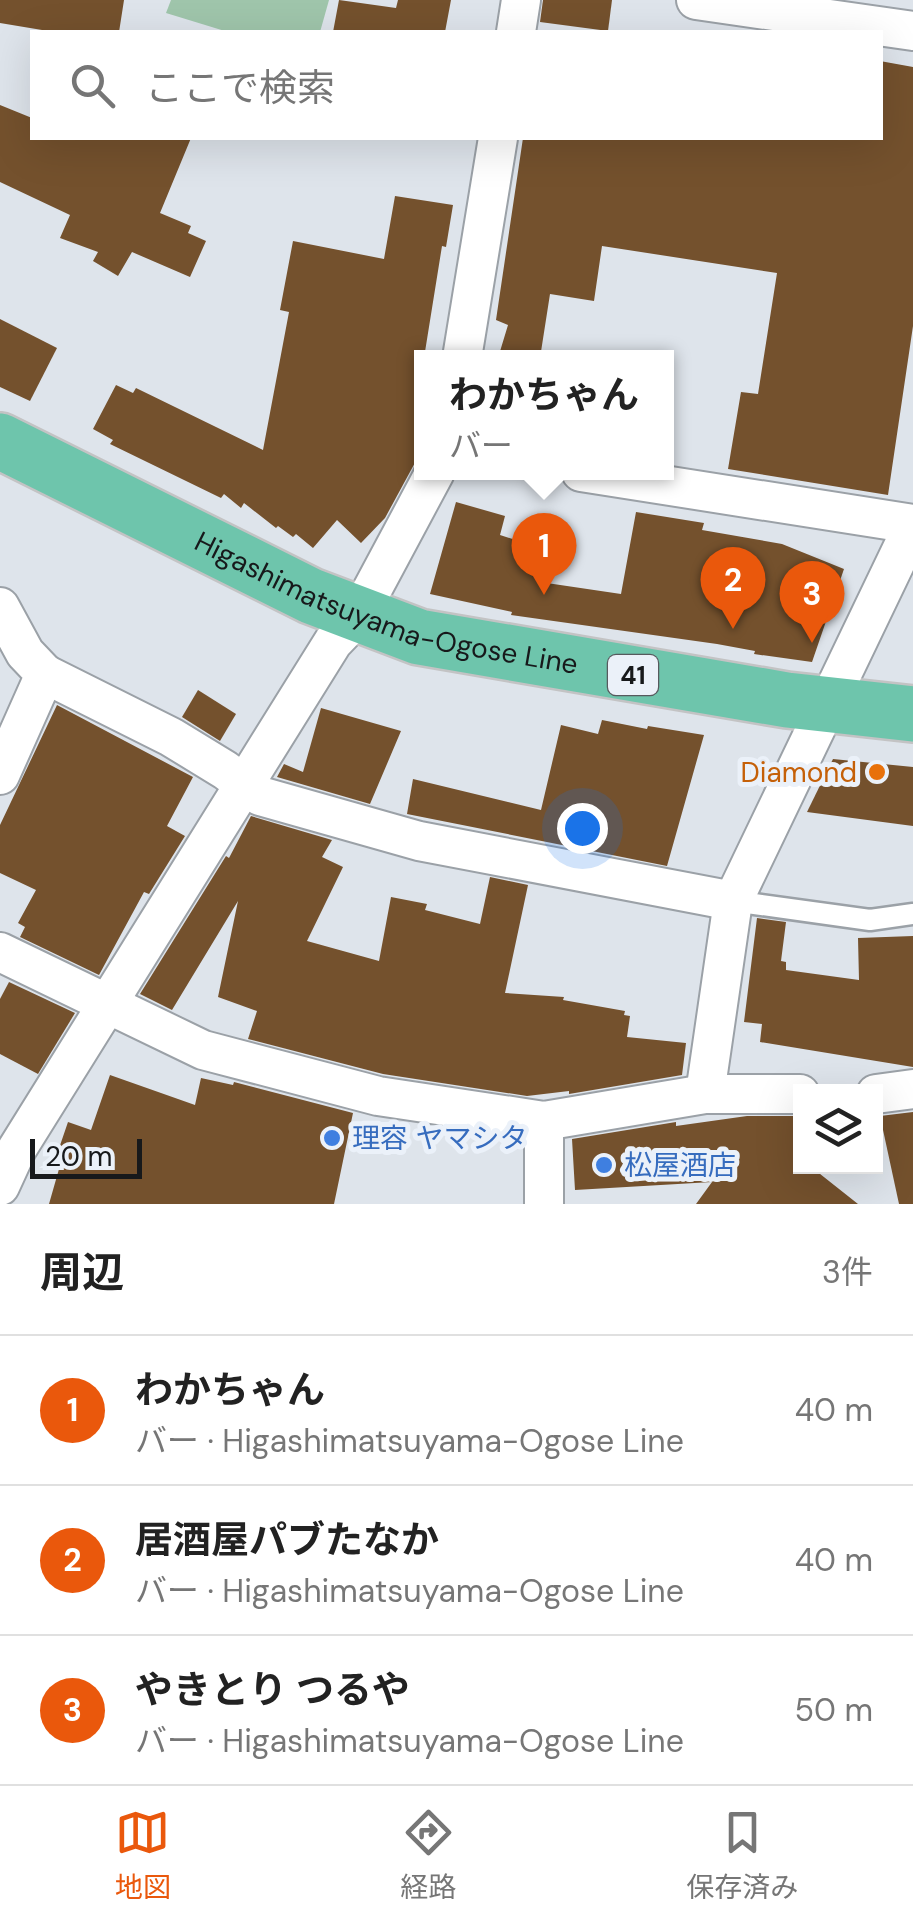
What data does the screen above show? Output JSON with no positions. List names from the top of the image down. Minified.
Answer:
{"streets":{"main road":["Higashimatsuyama-Ogose Line","41"]},"places":["Diamond","理容 ヤマシタ","松屋酒店"],"scale_bar":"20 m","page":{"search":"ここで検索","popup":["わかちゃん","バー"],"pins":["1","2","3"],"scale":"20 m","heading":["周辺","3件"],"list":[{"mark":"1","name":"わかちゃん","note":"バー · Higashimatsuyama-Ogose Line","value":"40 m"},{"mark":"2","name":"居酒屋パブたなか","note":"バー · Higashimatsuyama-Ogose Line","value":"40 m"},{"mark":"3","name":"やきとり つるや","note":"バー · Higashimatsuyama-Ogose Line","value":"50 m"}],"nav":["地図","経路","保存済み"]}}
